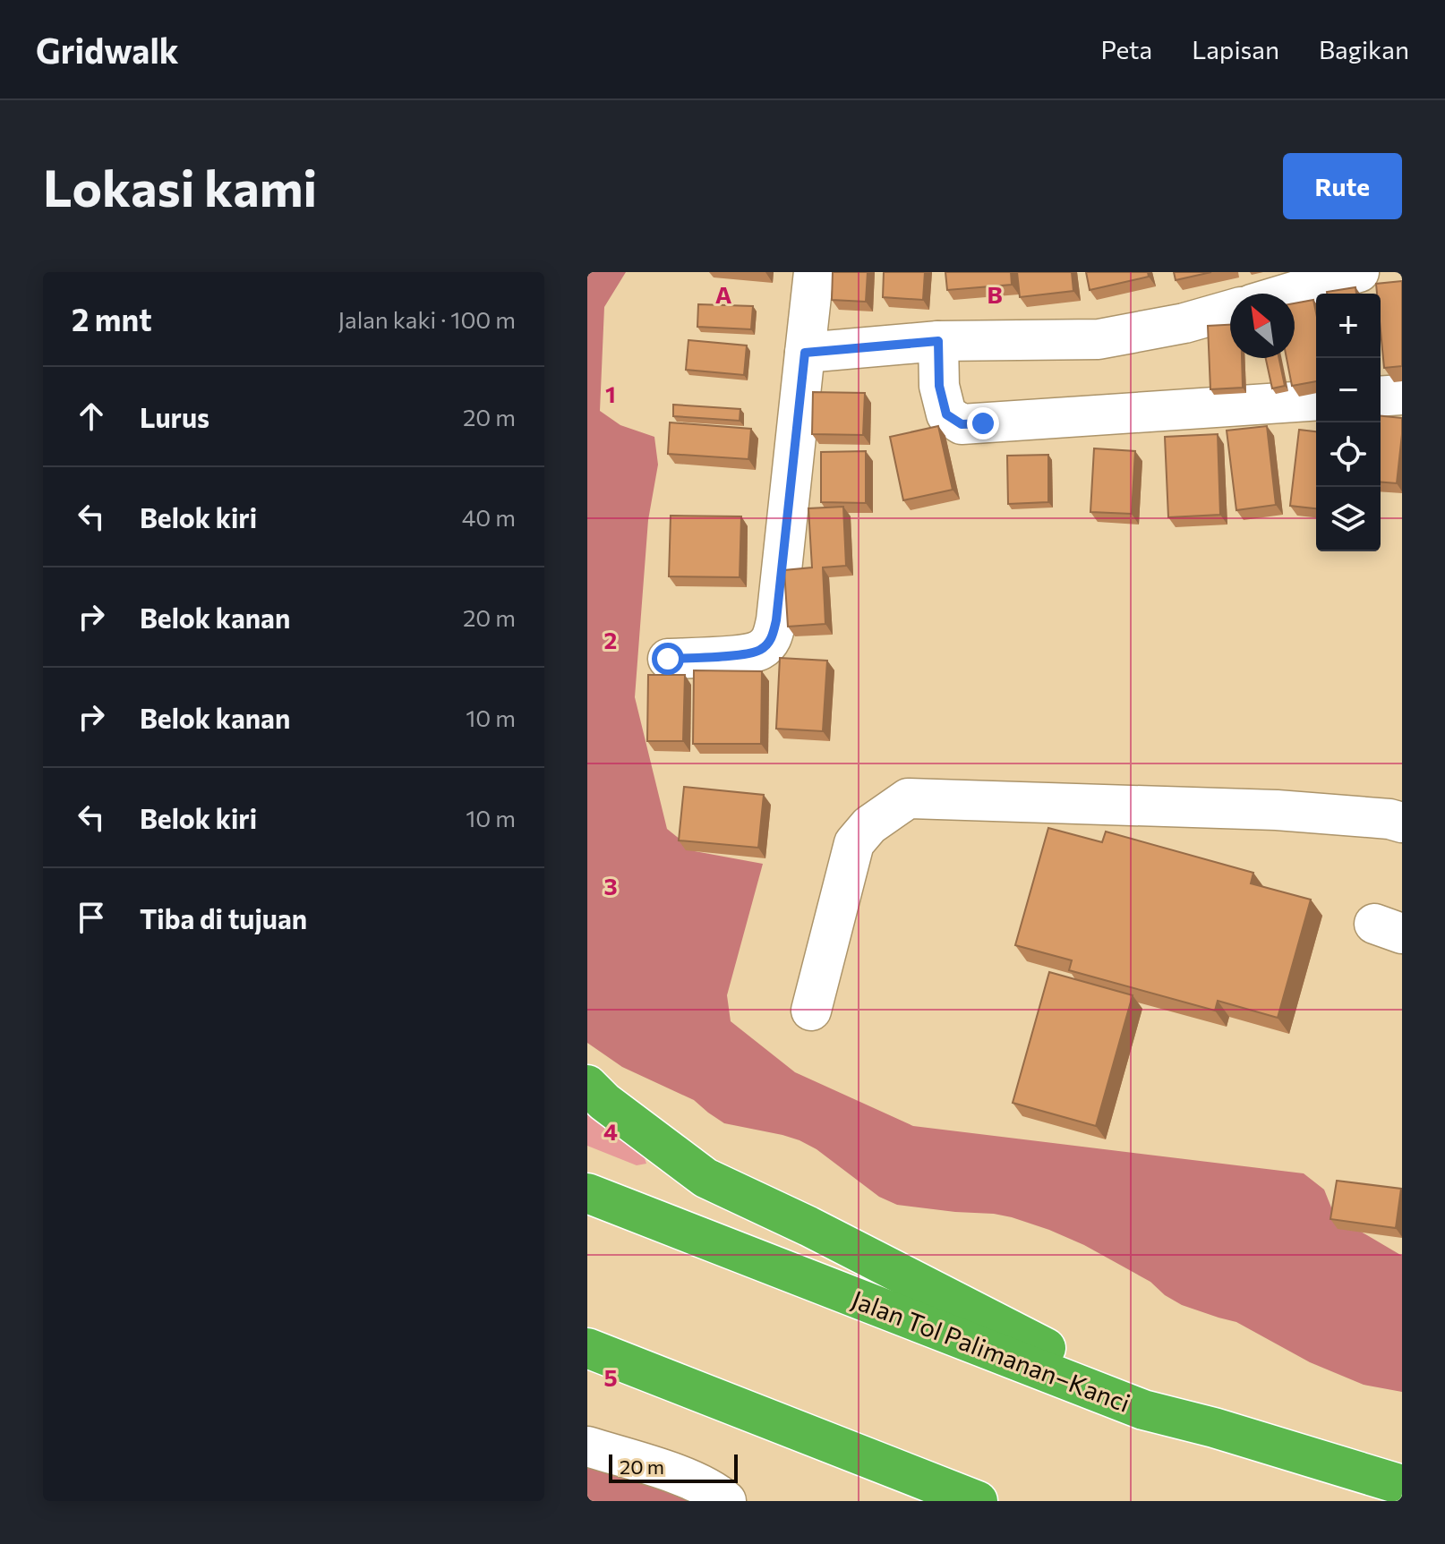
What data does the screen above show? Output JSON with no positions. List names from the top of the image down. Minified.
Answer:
{"streets":{"highway":["Jalan Tol Palimanan–Kanci"]},"scale_bar":"20 m","north":"top left","page":{"header":"Gridwalk","nav":["Peta","Lapisan","Bagikan"],"buttons":"Rute","title":"Lokasi kami","heading":["2 mnt","Jalan kaki · 100 m"],"map_buttons":["+","−"],"list":[["Lurus","20 m"],["Belok kiri","40 m"],["Belok kanan","20 m"],["Belok kanan","10 m"],["Belok kiri","10 m"],"Tiba di tujuan"],"scale":"20 m"},"grid":{"columns":["A","B"],"rows":["1","2","3","4","5"]}}
